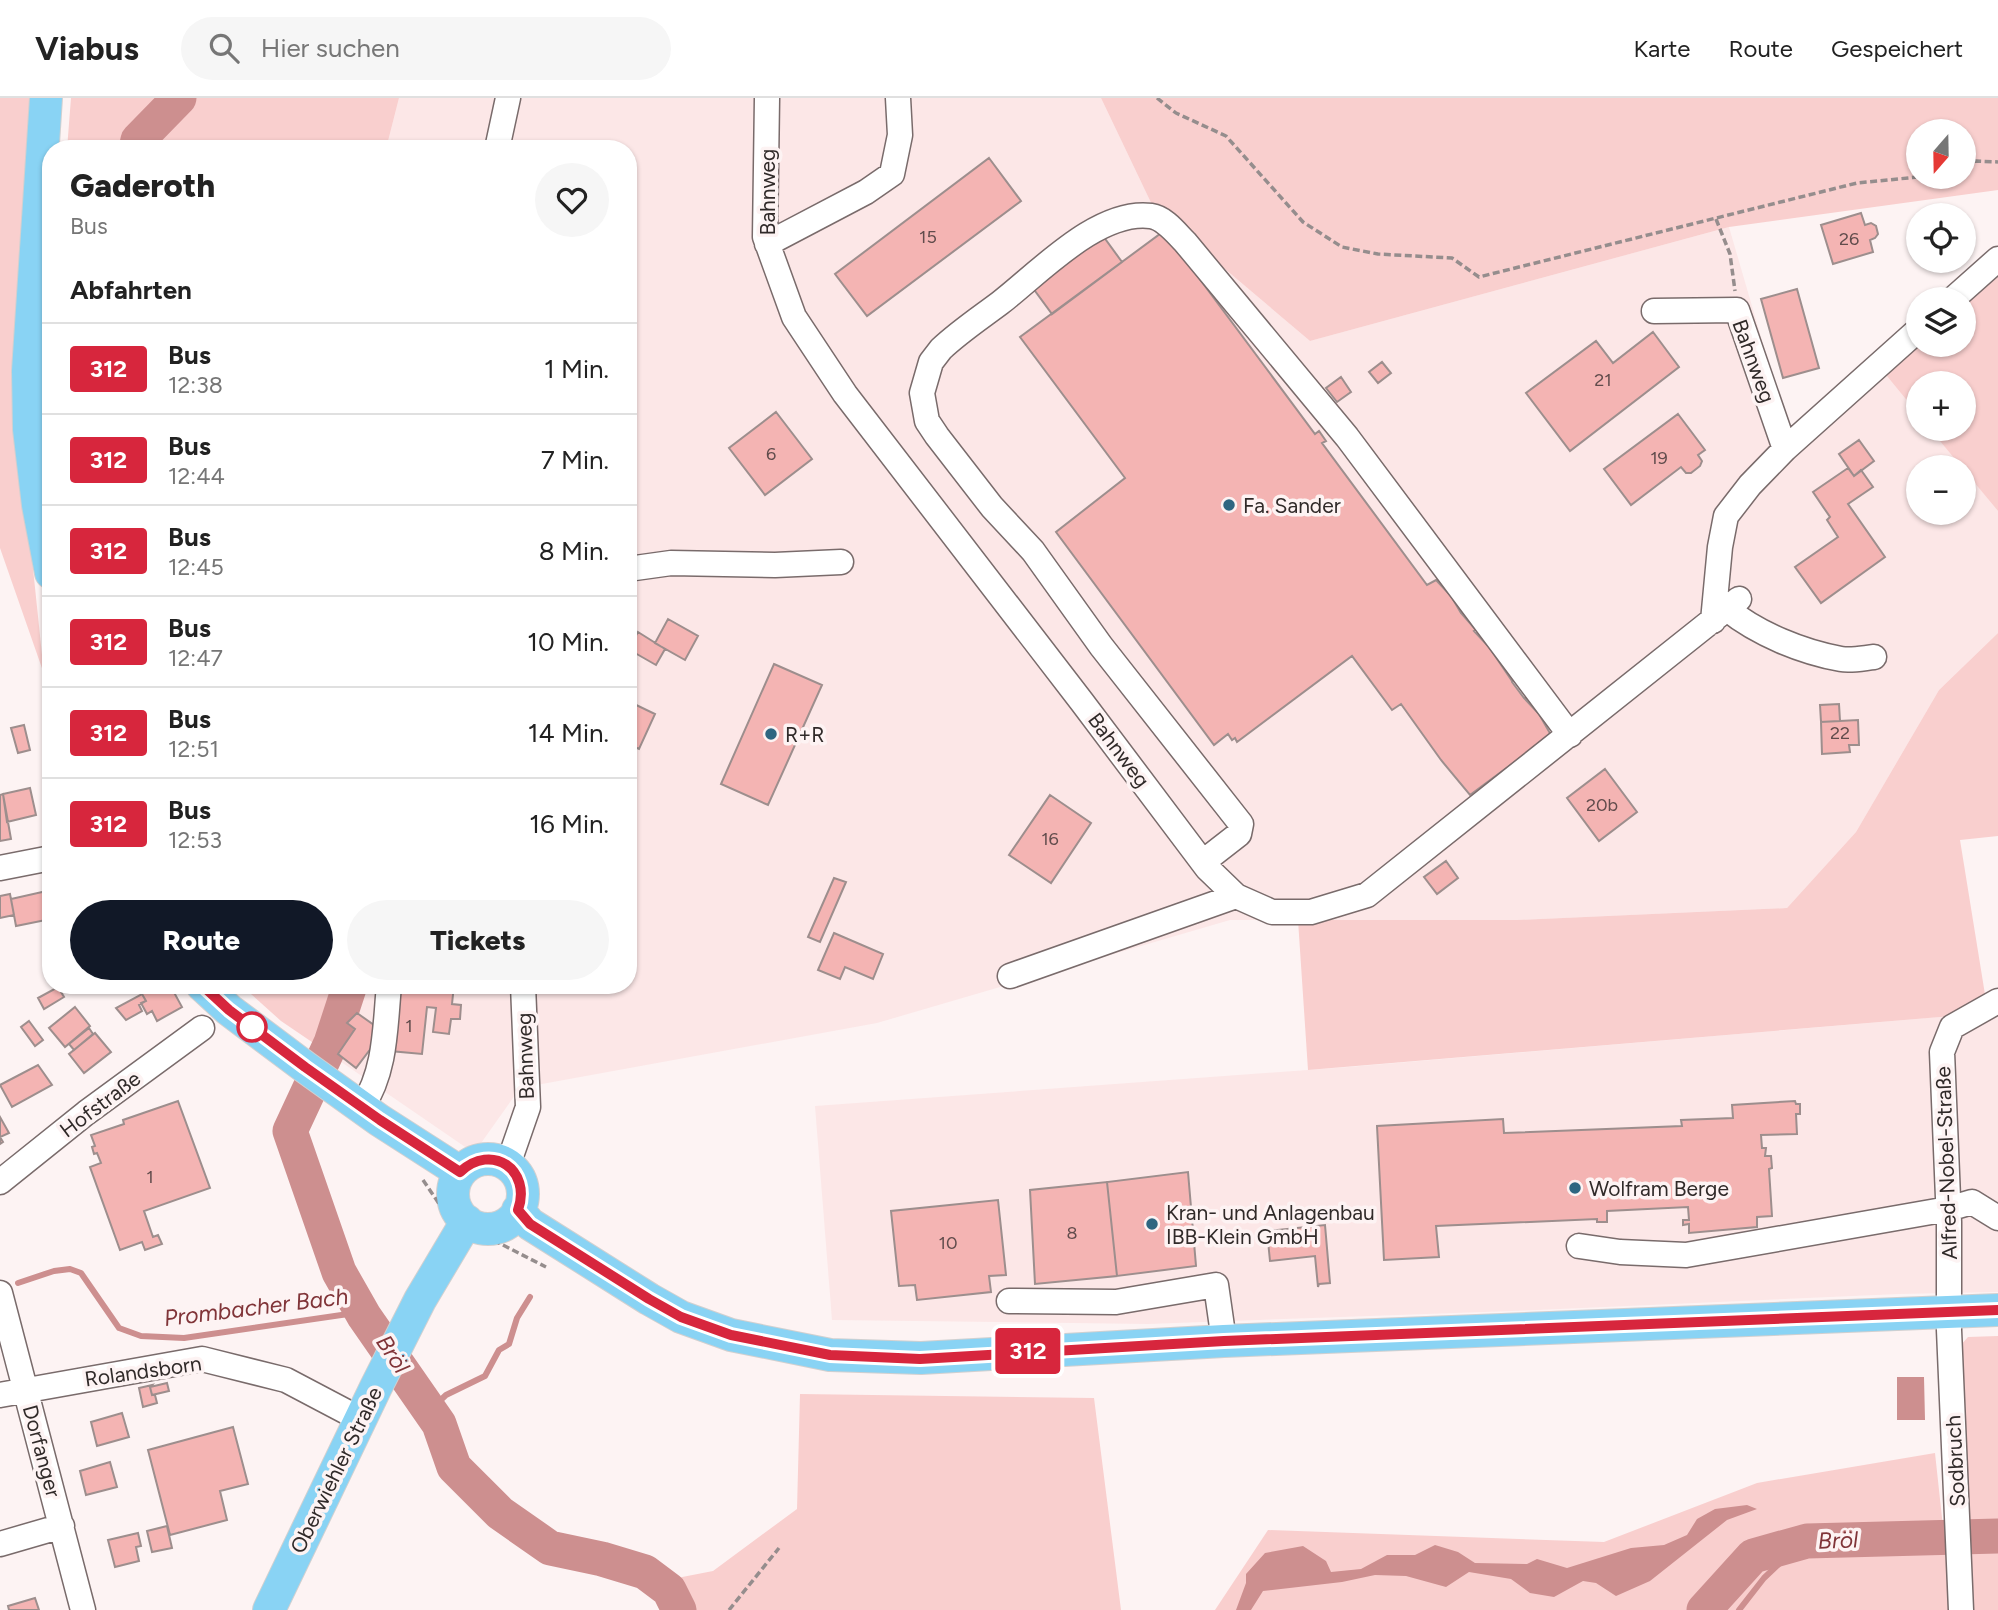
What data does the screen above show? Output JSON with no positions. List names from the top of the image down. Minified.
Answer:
{"streets":{"main road":["Oberwiehler Straße"],"street":["Bahnweg","Hofstraße","Alfred-Nobel-Straße","Rolandsborn","Dorfanger","Sodbruch"]},"crossings":[["Bahnweg","Oberwiehler Straße"],["Alfred-Nobel-Straße","Sodbruch"],["Rolandsborn","Dorfanger"],["Rolandsborn","Oberwiehler Straße"]],"water":["Prombacher Bach","Bröl"],"places":["Fa. Sander","R+R","Wolfram Berge","Kran- und Anlagenbau IBB-Klein GmbH"],"lines":["bus line 312"],"house_numbers":["15","26","21","6","19","22","20b","16","1","1","8","10"],"north":"bottom","page":{"header":"Viabus","search":"Hier suchen","nav":["Karte","Route","Gespeichert"],"on_map":"312","map_buttons":["+","−"],"heading":[["Gaderoth","Bus"],"Abfahrten"],"list":[{"mark":"312","name":"Bus","note":"12:38","value":"1 Min."},{"mark":"312","name":"Bus","note":"12:44","value":"7 Min."},{"mark":"312","name":"Bus","note":"12:45","value":"8 Min."},{"mark":"312","name":"Bus","note":"12:47","value":"10 Min."},{"mark":"312","name":"Bus","note":"12:51","value":"14 Min."},{"mark":"312","name":"Bus","note":"12:53","value":"16 Min."}],"buttons":["Route","Tickets"]}}
